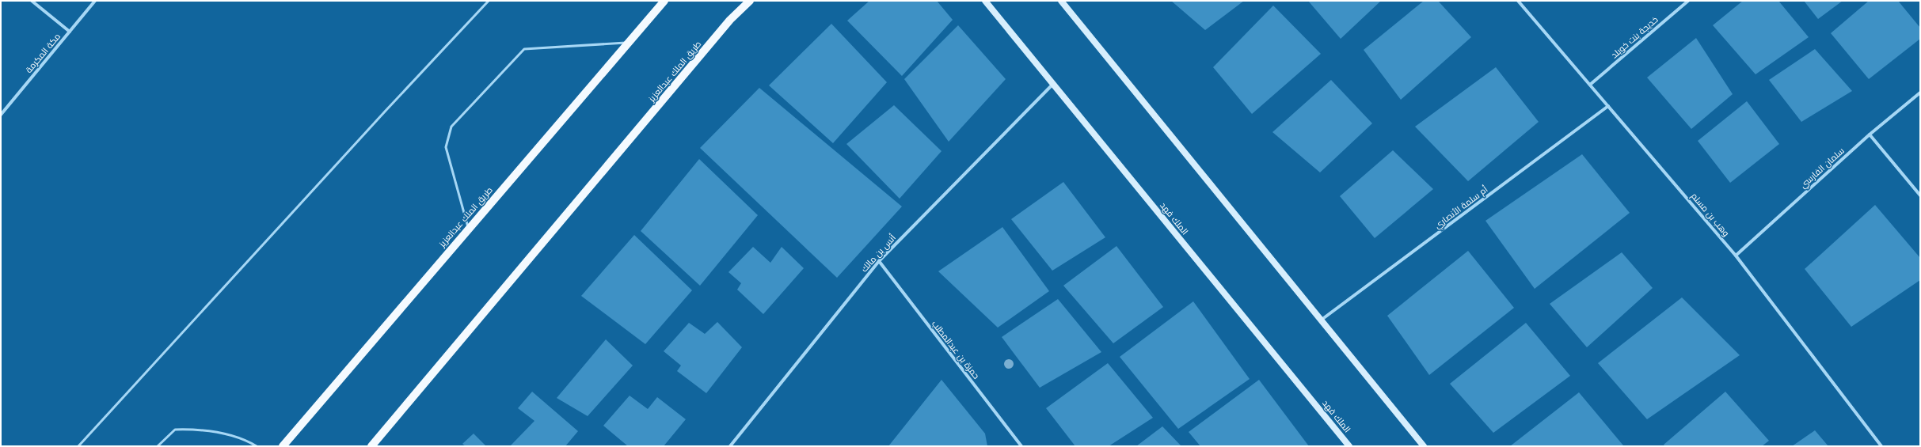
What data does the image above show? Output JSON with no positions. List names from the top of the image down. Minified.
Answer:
{"streets":{"main road":["طريق الملك عبدالعزيز"],"street":["خديجة بنت خويلد","مكة المكرمة","سلمان الفارسي","أم سلمة الأنصاري","وهب بن مسلم","الملك فهد","أنس بن مالك","حمزة بن عبدالمطلب"]},"crossings":[["خديجة بنت خويلد","وهب بن مسلم"],["سلمان الفارسي","وهب بن مسلم"],["أم سلمة الأنصاري","وهب بن مسلم"],["الملك فهد","أنس بن مالك"],["أنس بن مالك","حمزة بن عبدالمطلب"]]}
